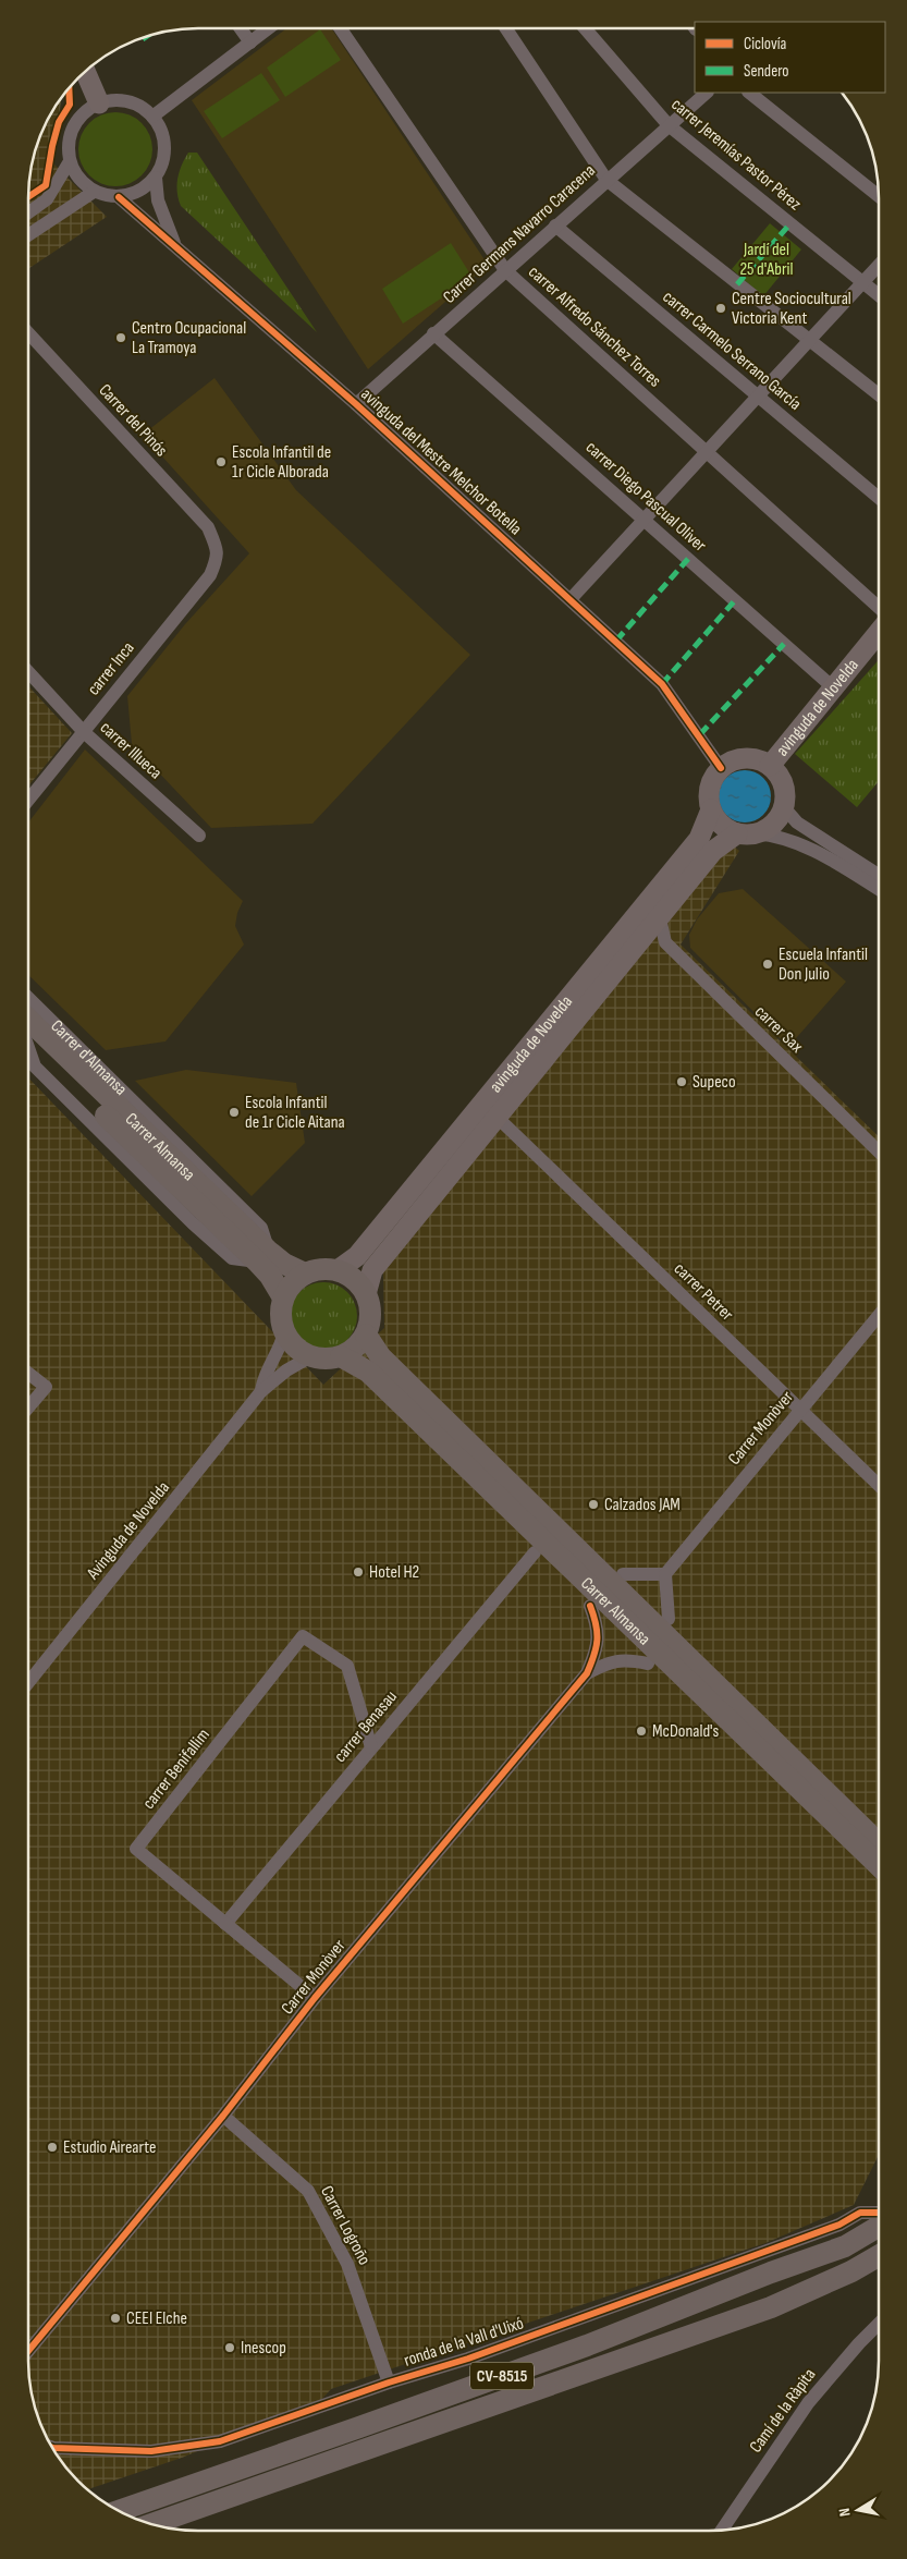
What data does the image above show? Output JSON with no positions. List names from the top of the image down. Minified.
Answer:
{"streets":{"main road":["avinguda de Novelda","Carrer d'Almansa","Carrer Almansa","CV-8515"],"street":["carrer Jeremías Pastor Pérez","Carrer Germans Navarro Caracena","carrer Alfredo Sánchez Torres","carrer Carmelo Serrano García","Carrer del Pinós","avinguda del Mestre Melchor Botella","carrer Diego Pascual Oliver","carrer Inca","carrer Illueca","carrer Sax","carrer Petrer","Carrer Monòver","Avinguda de Novelda","carrer Benasau","carrer Benifallim","Carrer Logroño","ronda de la Vall d'Uixó","Camí de la Ràpita"]},"crossings":[["carrer Jeremías Pastor Pérez","Carrer Germans Navarro Caracena"],["Carrer Germans Navarro Caracena","carrer Alfredo Sánchez Torres"],["Carrer Germans Navarro Caracena","carrer Carmelo Serrano García"],["Carrer Germans Navarro Caracena","avinguda del Mestre Melchor Botella"],["Carrer Germans Navarro Caracena","carrer Diego Pascual Oliver"],["Carrer del Pinós","carrer Inca"],["avinguda del Mestre Melchor Botella","avinguda de Novelda"],["carrer Diego Pascual Oliver","avinguda de Novelda"],["carrer Inca","carrer Illueca"],["avinguda de Novelda","carrer Sax"],["avinguda de Novelda","Carrer d'Almansa"],["avinguda de Novelda","Carrer Almansa"],["avinguda de Novelda","carrer Petrer"],["avinguda de Novelda","Avinguda de Novelda"],["Carrer d'Almansa","Carrer Almansa"],["Carrer d'Almansa","Avinguda de Novelda"],["Carrer Almansa","Avinguda de Novelda"],["carrer Petrer","Carrer Monòver"],["Carrer Monòver","carrer Benifallim"],["Carrer Monòver","Carrer Logroño"],["carrer Benasau","carrer Benifallim"],["Carrer Logroño","ronda de la Vall d'Uixó"]],"parks":["Jardí del 25 d'Abril"],"places":["Centre Sociocultural Victoria Kent","Centro Ocupacional La Tramoya","Escola Infantil de 1r Cicle Alborada","Escuela Infantil Don Julio","Supeco","Escola Infantil de 1r Cicle Aitana","Calzados JAM","Hotel H2","McDonald's","Estudio Airearte","CEEI Elche","Inescop"],"legend":["Ciclovía","Sendero"],"north":"left"}
